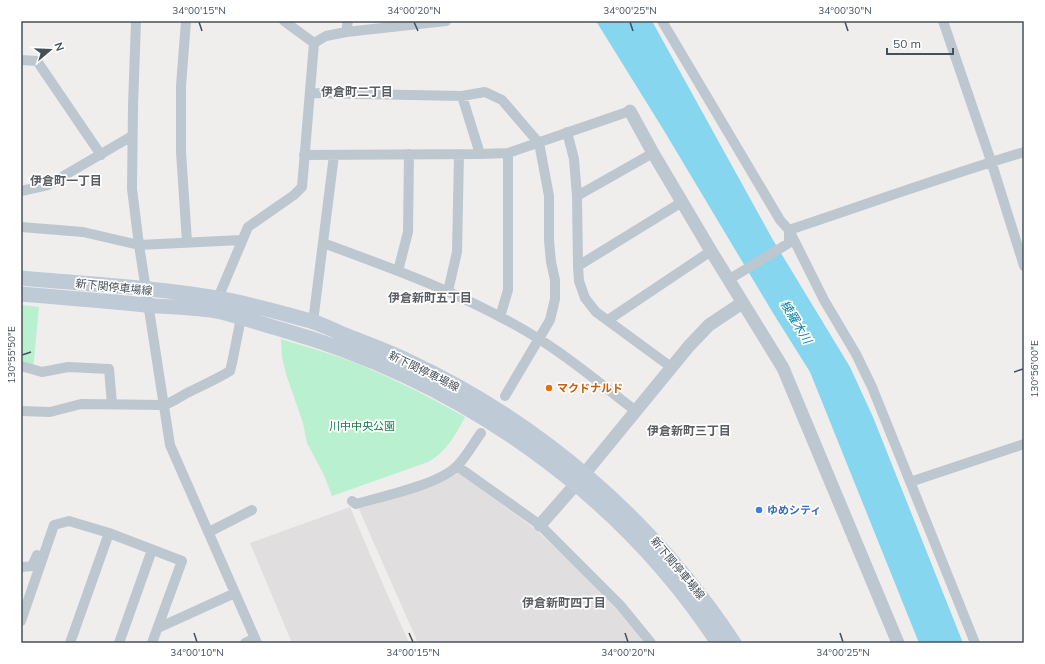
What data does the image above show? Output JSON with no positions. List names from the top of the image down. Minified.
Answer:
{"streets":{"main road":["新下関停車場線"]},"districts":["伊倉町二丁目","伊倉町一丁目","伊倉新町五丁目","伊倉新町三丁目","伊倉新町四丁目"],"water":["綾羅木川"],"parks":["川中中央公園"],"places":["マクドナルド","ゆめシティ"],"scale_bar":"50 m","north":"right","coordinates":["34°00'15\"N","34°00'20\"N","34°00'25\"N","34°00'30\"N","130°55'50\"E","130°56'00\"E","34°00'10\"N"]}
